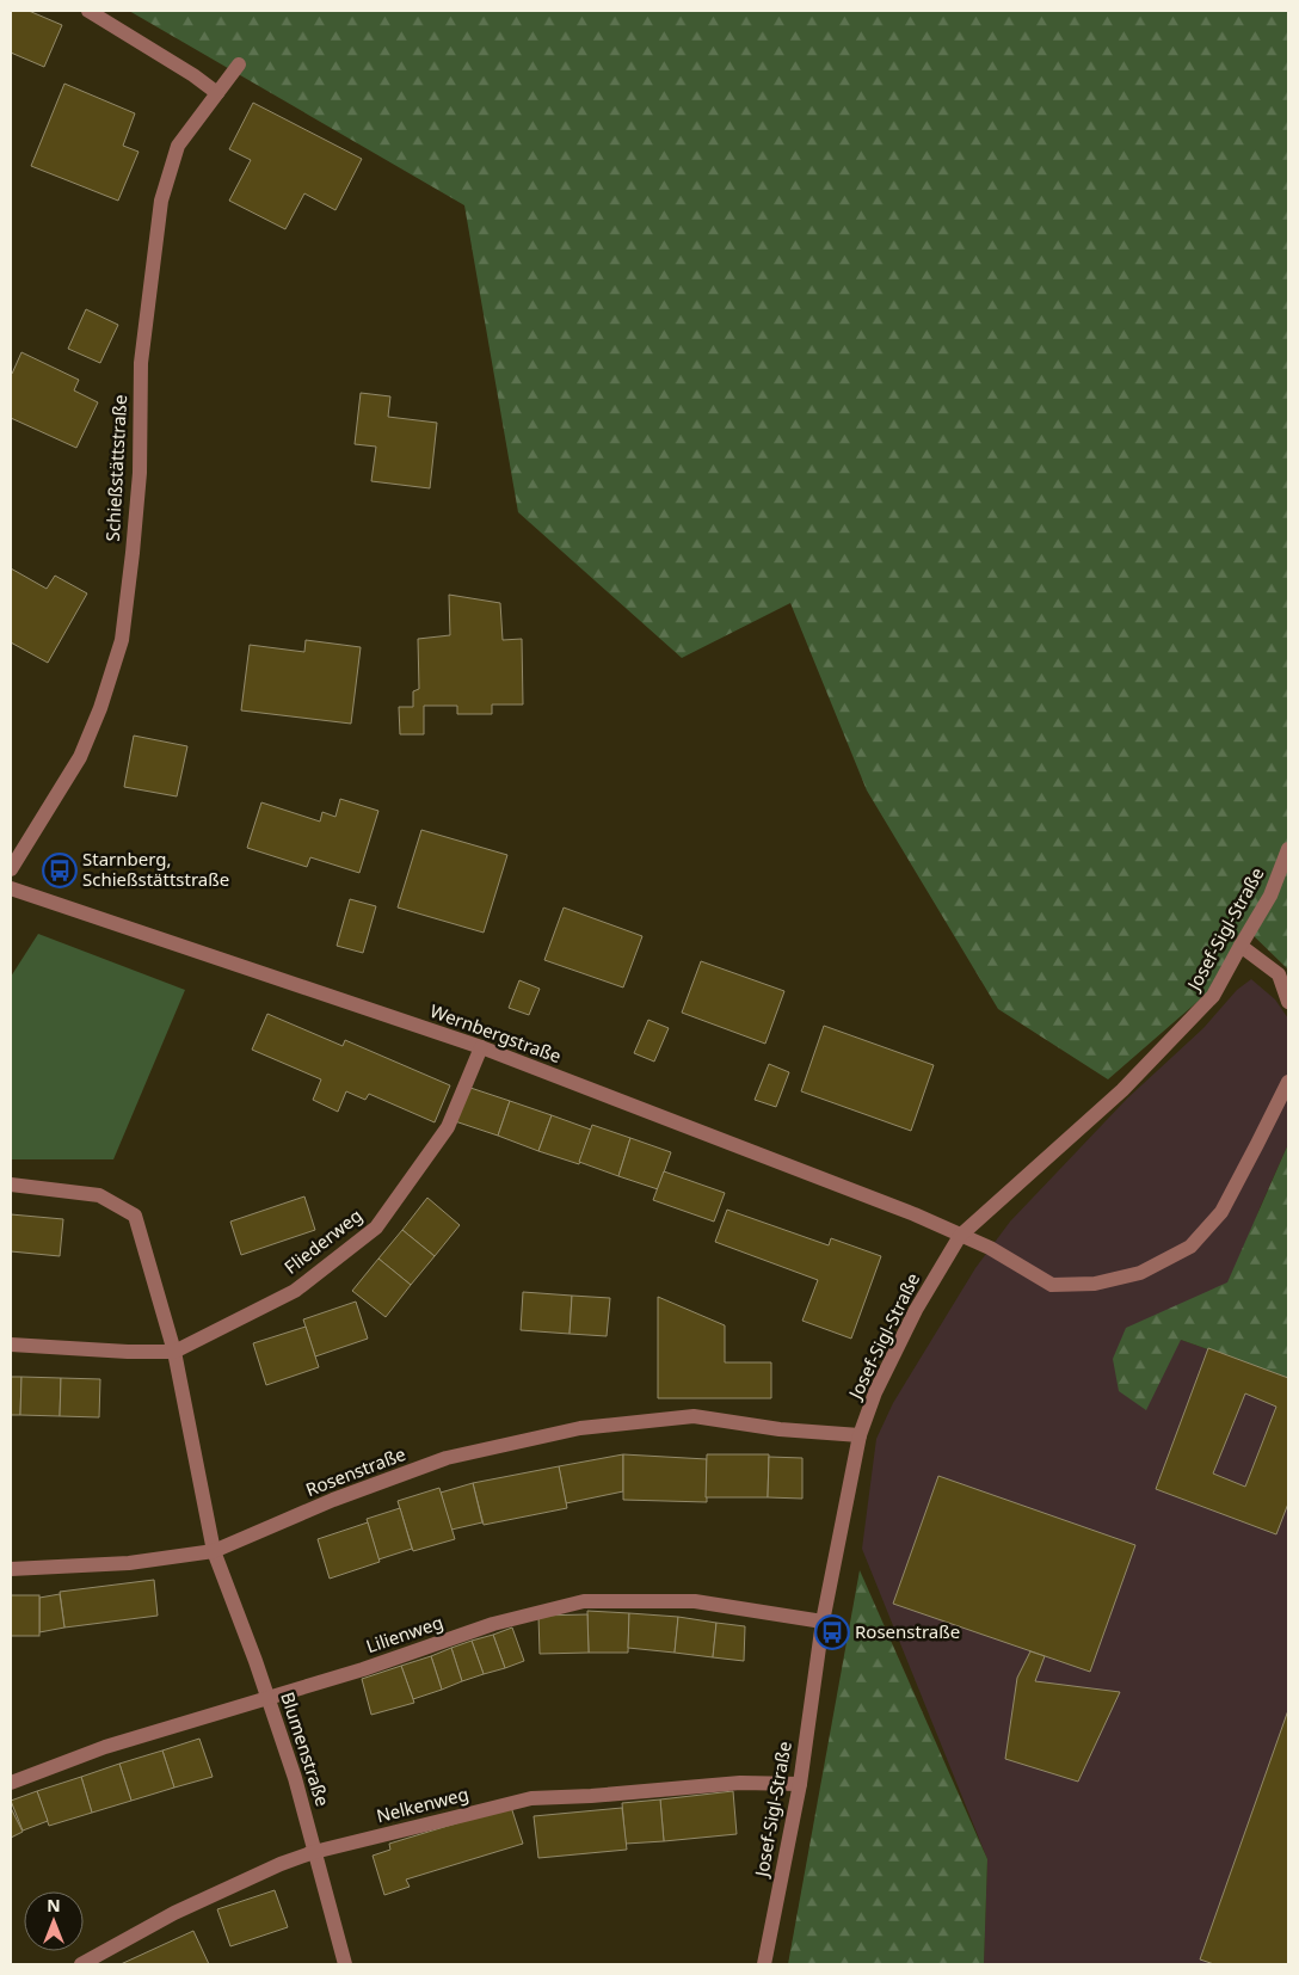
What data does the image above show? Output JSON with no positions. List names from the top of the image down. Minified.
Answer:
{"streets":{"street":["Schießstättstraße","Josef-Sigl-Straße","Wernbergstraße","Fliederweg","Rosenstraße","Lilienweg","Blumenstraße","Nelkenweg"]},"crossings":[["Josef-Sigl-Straße","Wernbergstraße"],["Josef-Sigl-Straße","Rosenstraße"],["Josef-Sigl-Straße","Lilienweg"],["Josef-Sigl-Straße","Nelkenweg"],["Wernbergstraße","Fliederweg"],["Rosenstraße","Blumenstraße"],["Lilienweg","Blumenstraße"],["Blumenstraße","Nelkenweg"]],"places":{"bus stop":["Starnberg, Schießstättstraße","Rosenstraße"]},"north":"top"}
